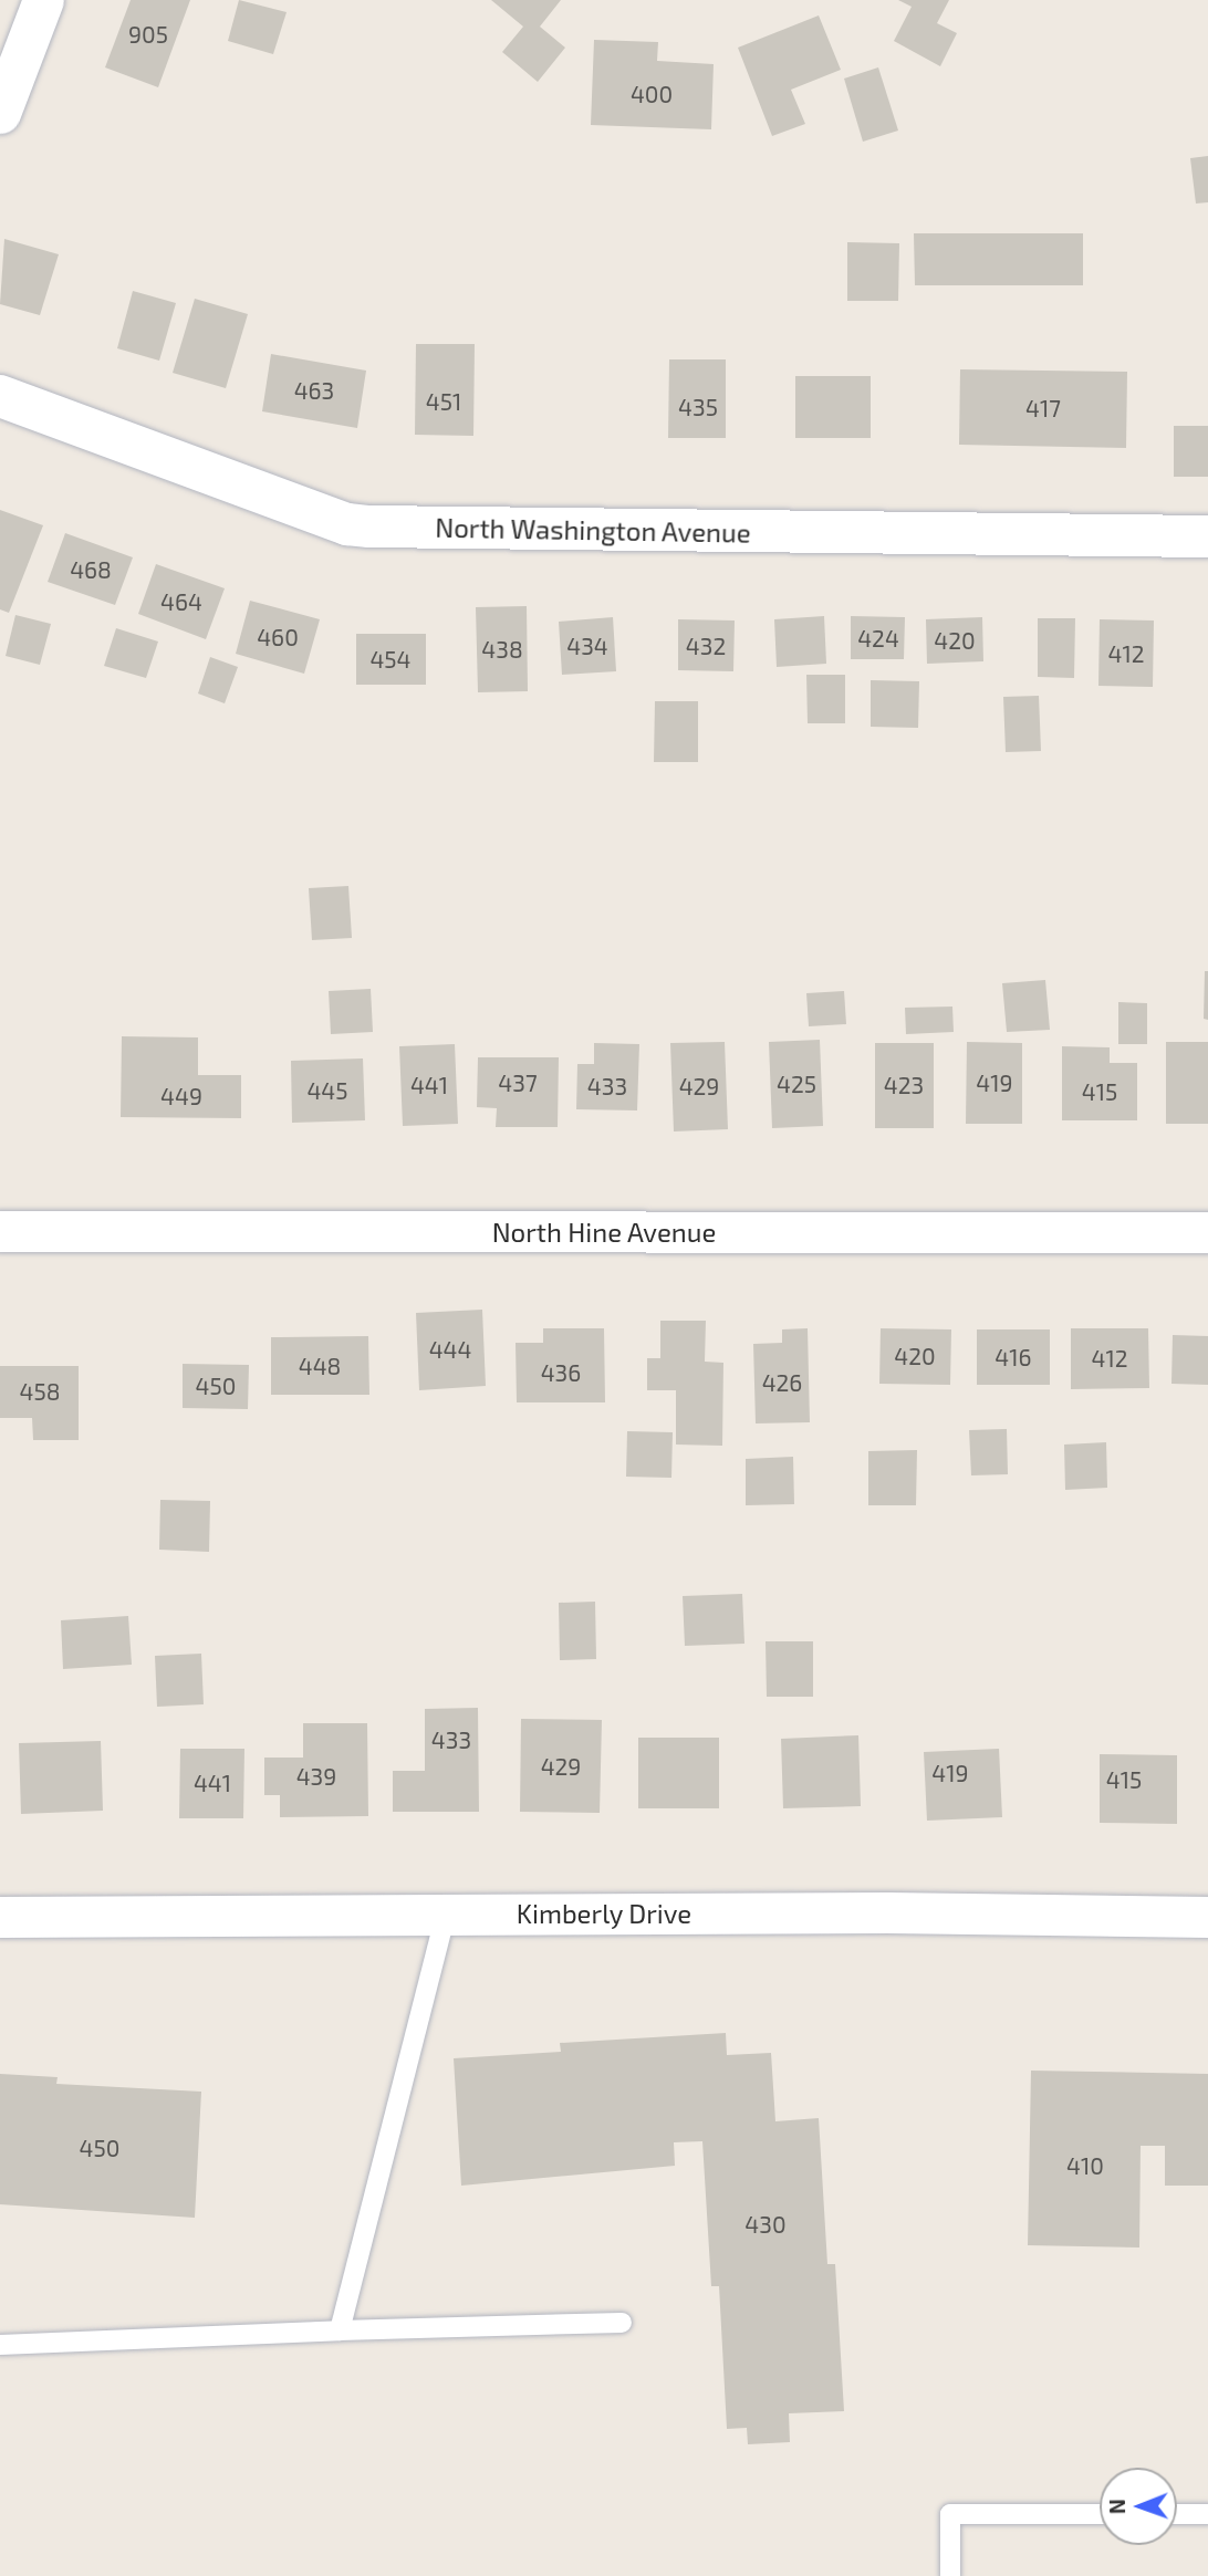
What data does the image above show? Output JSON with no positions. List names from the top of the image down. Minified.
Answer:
{"streets":{"street":["North Washington Avenue","North Hine Avenue","Kimberly Drive"]},"house_numbers":["905","400","463","451","435","417","468","464","460","424","420","434","432","438","412","454","437","419","425","441","423","433","429","445","415","449","444","420","416","412","448","436","426","450","458","433","429","419","439","415","441","450","410","430"],"north":"left"}
